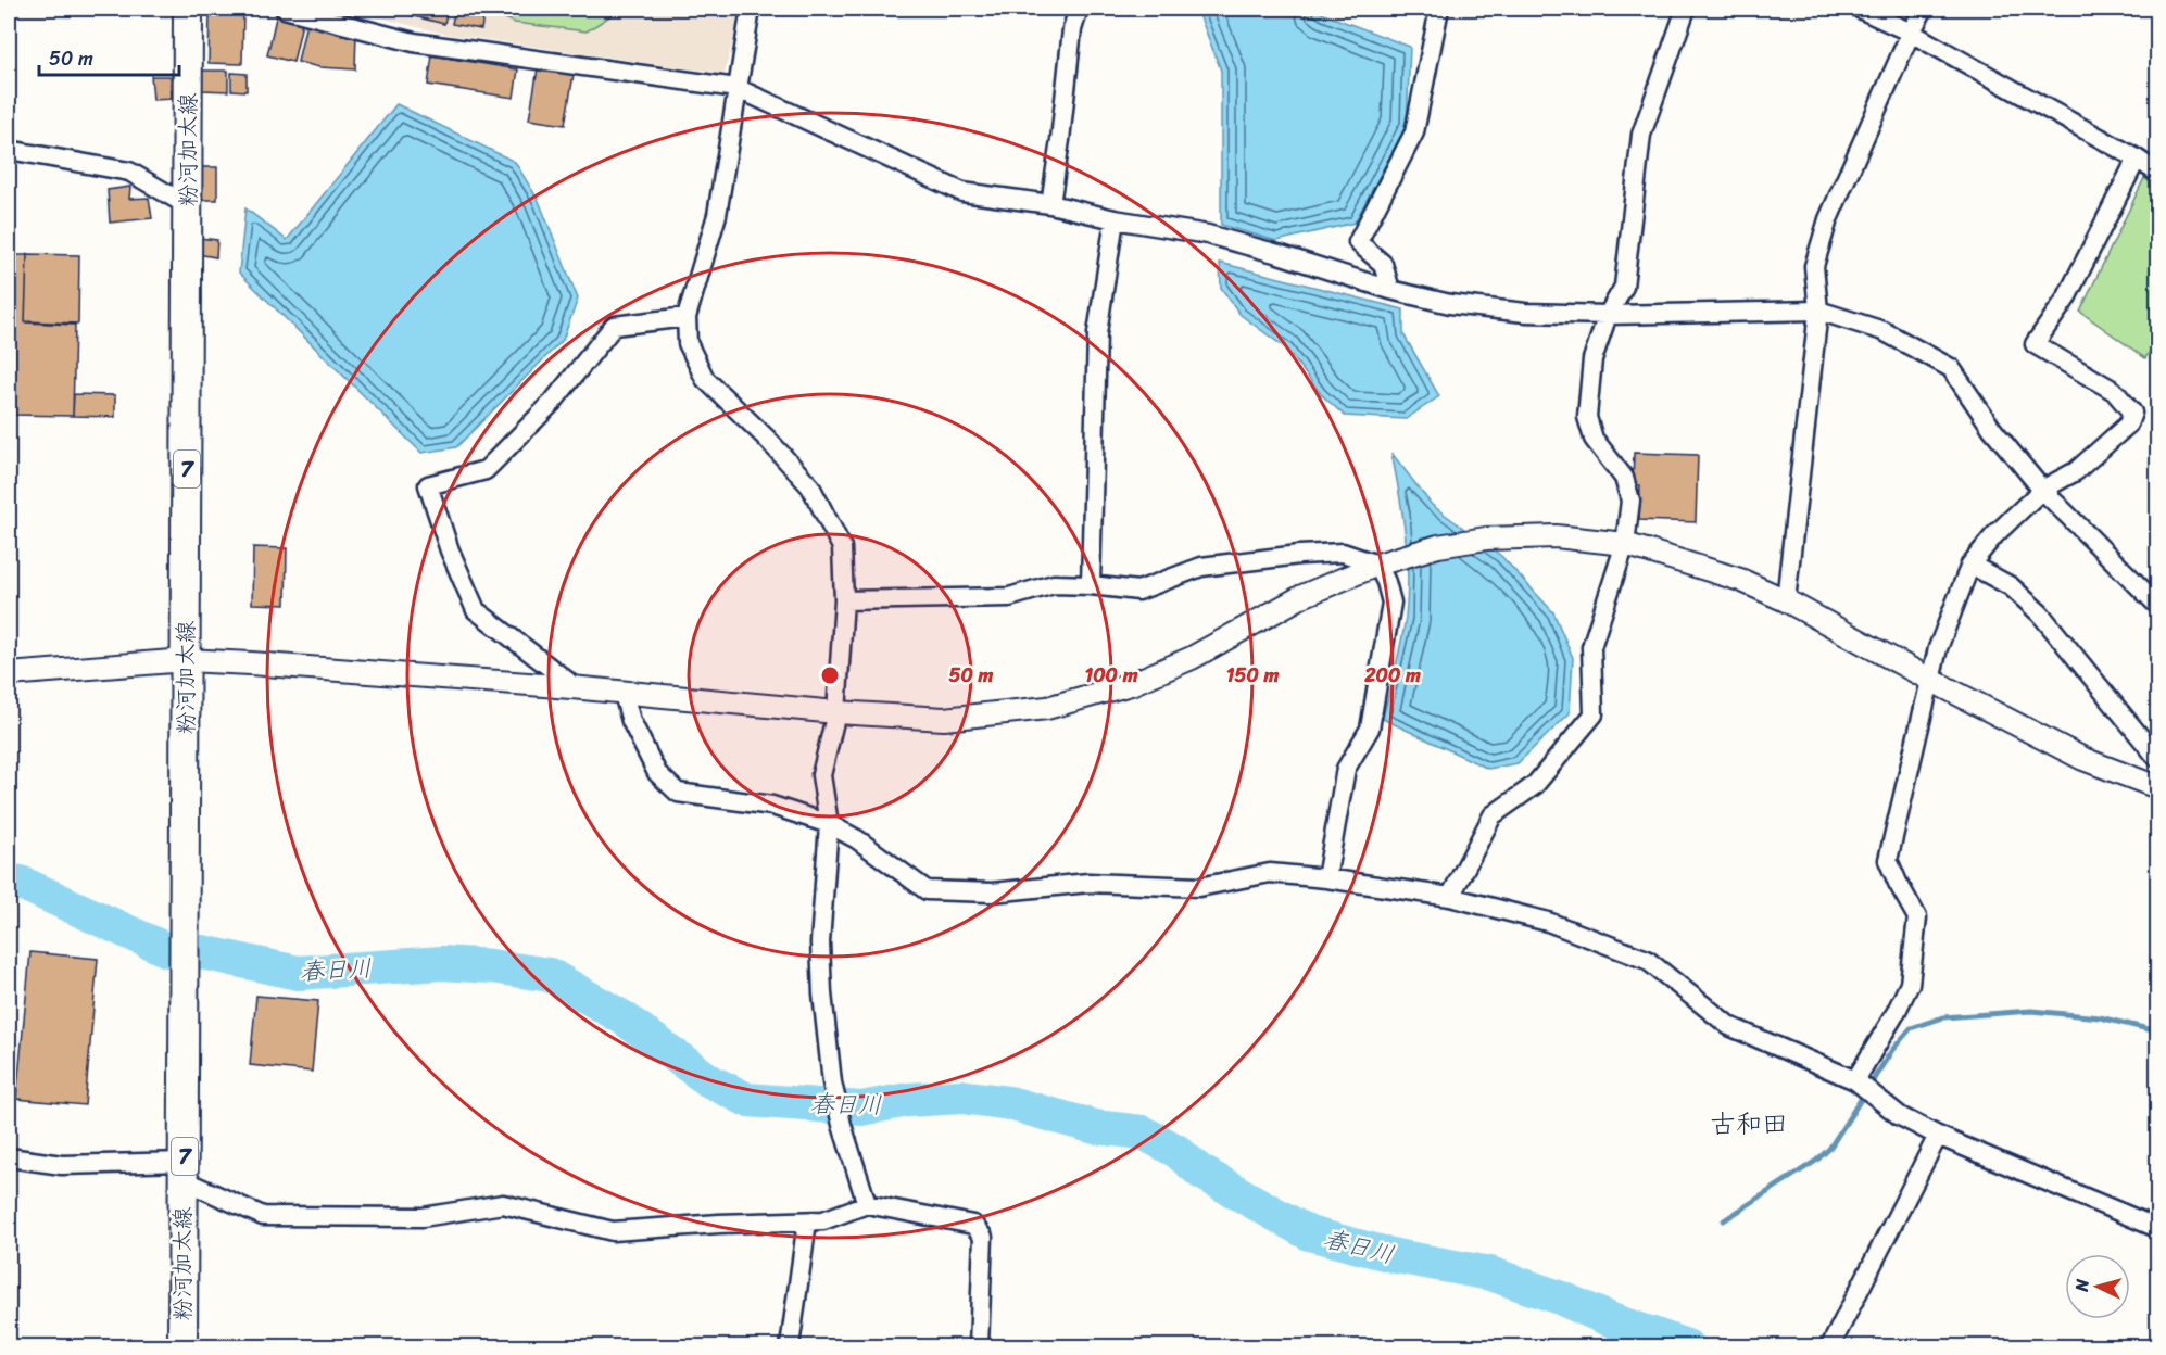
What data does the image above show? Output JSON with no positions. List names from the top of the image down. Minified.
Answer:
{"streets":{"main road":["粉河加太線","7"]},"districts":["古和田"],"water":["春日川"],"scale_bar":"50 m","north":"left","rings":["50 m","100 m","150 m","200 m"]}
